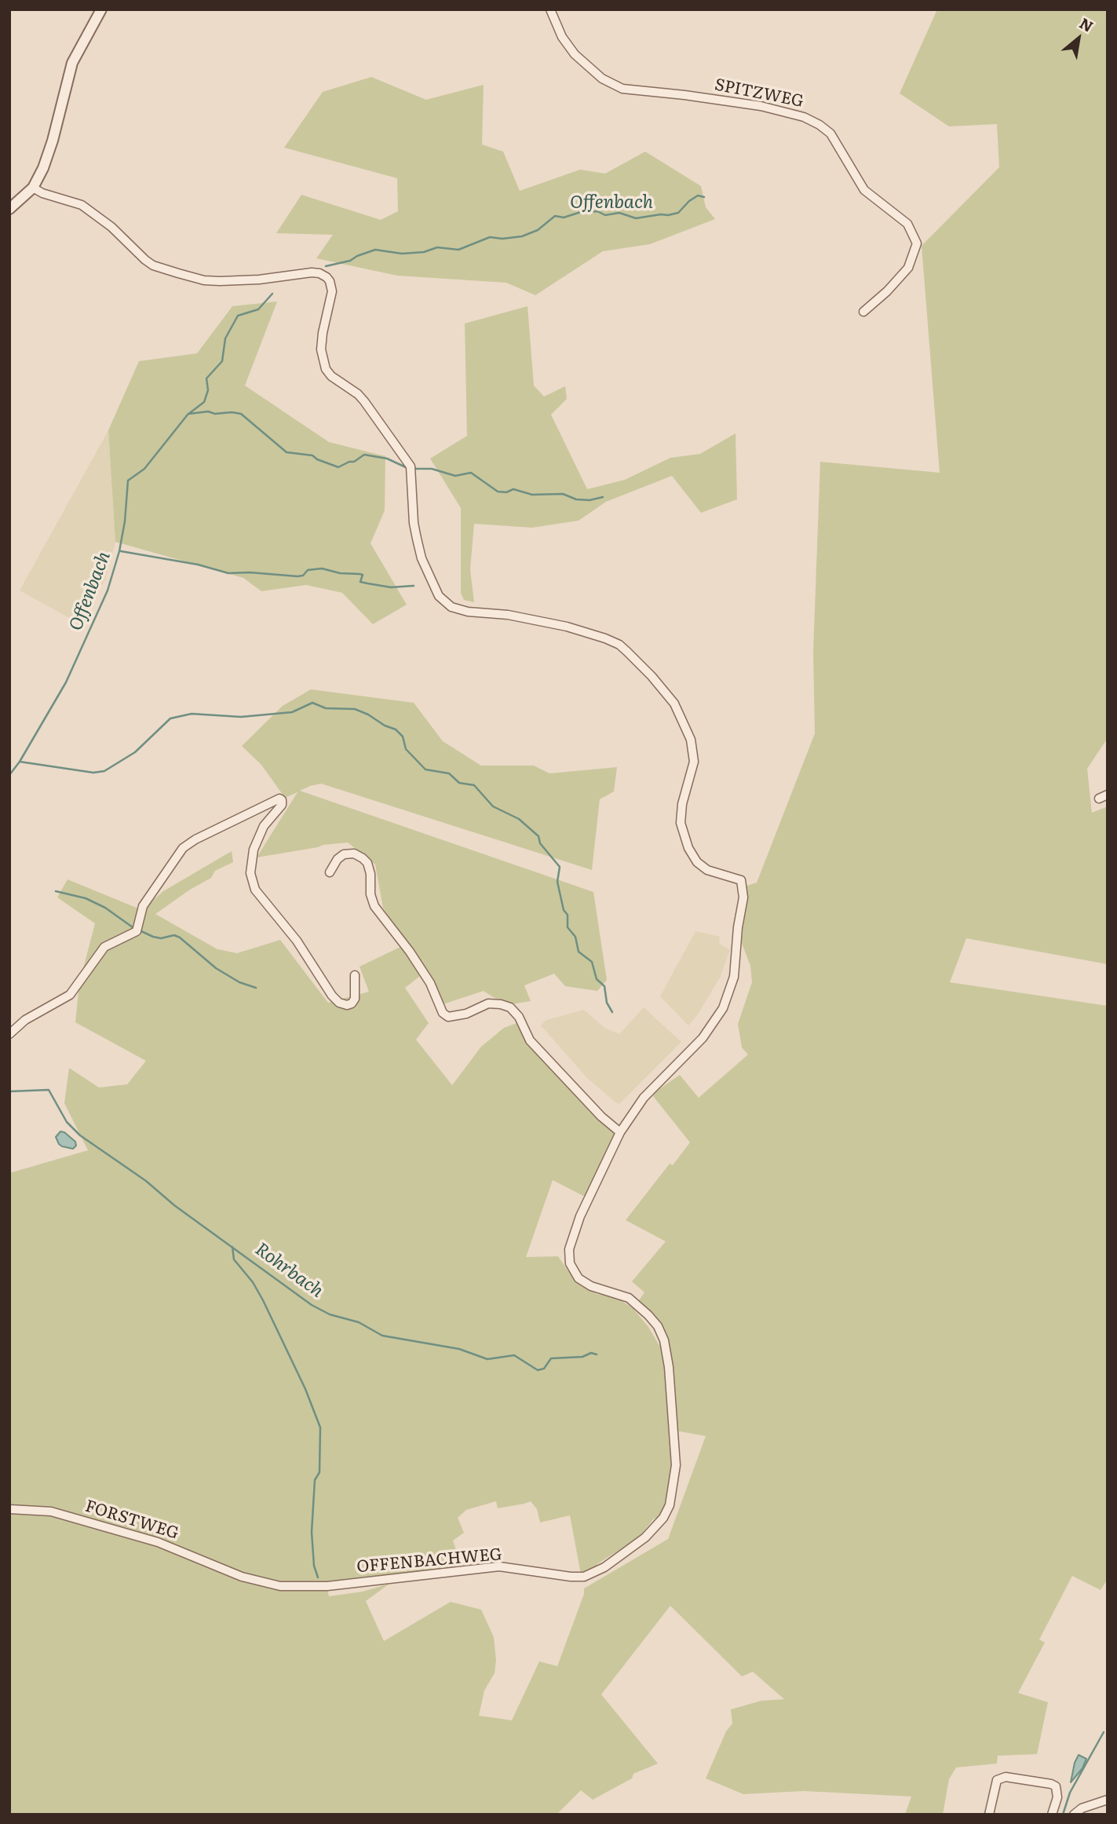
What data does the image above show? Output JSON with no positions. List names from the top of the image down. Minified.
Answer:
{"streets":{"street":["SPITZWEG","FORSTWEG","OFFENBACHWEG"]},"crossings":[["FORSTWEG","OFFENBACHWEG"]],"water":["Offenbach","Rohrbach"],"north":"top right"}
